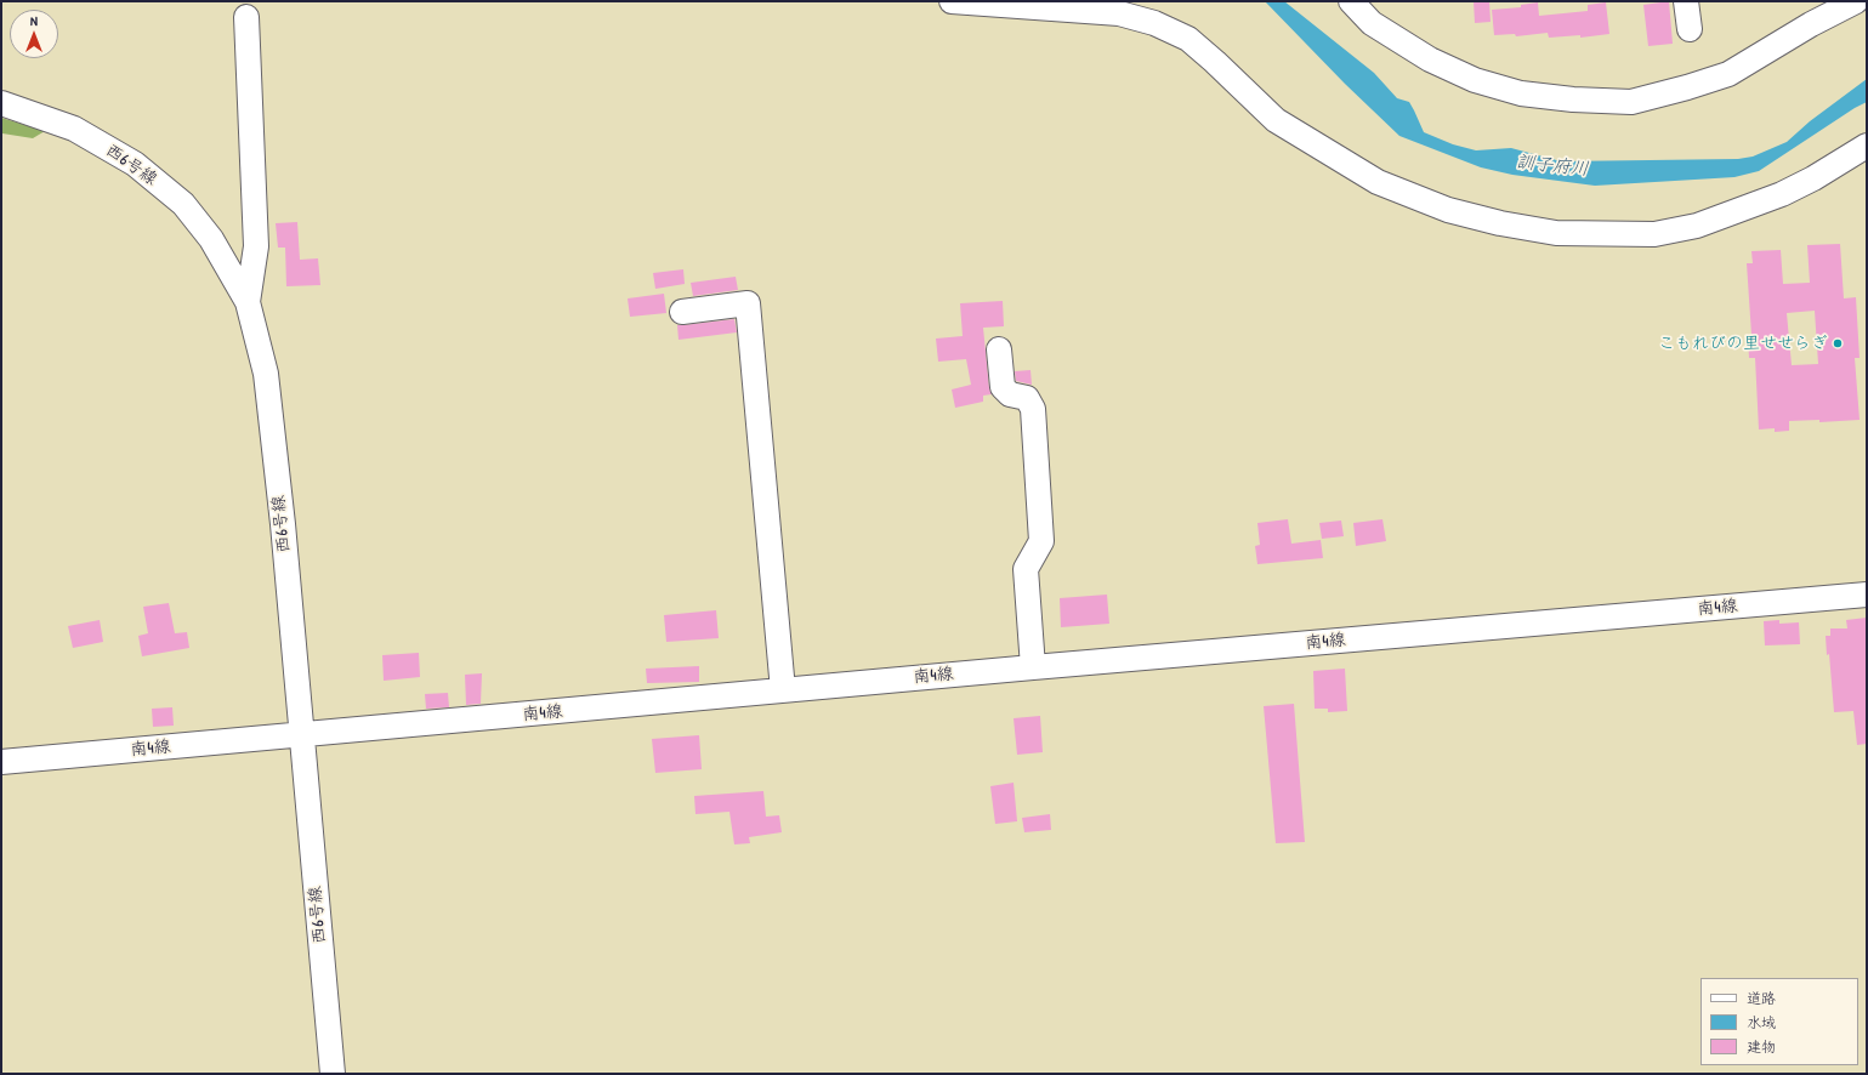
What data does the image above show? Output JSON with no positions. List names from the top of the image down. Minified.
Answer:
{"streets":{"street":["西6号線","南4線"]},"crossings":[["西6号線","南4線"]],"water":["訓子府川"],"places":["こもれびの里せせらぎ"],"legend":["道路","水域","建物"],"north":"top"}
